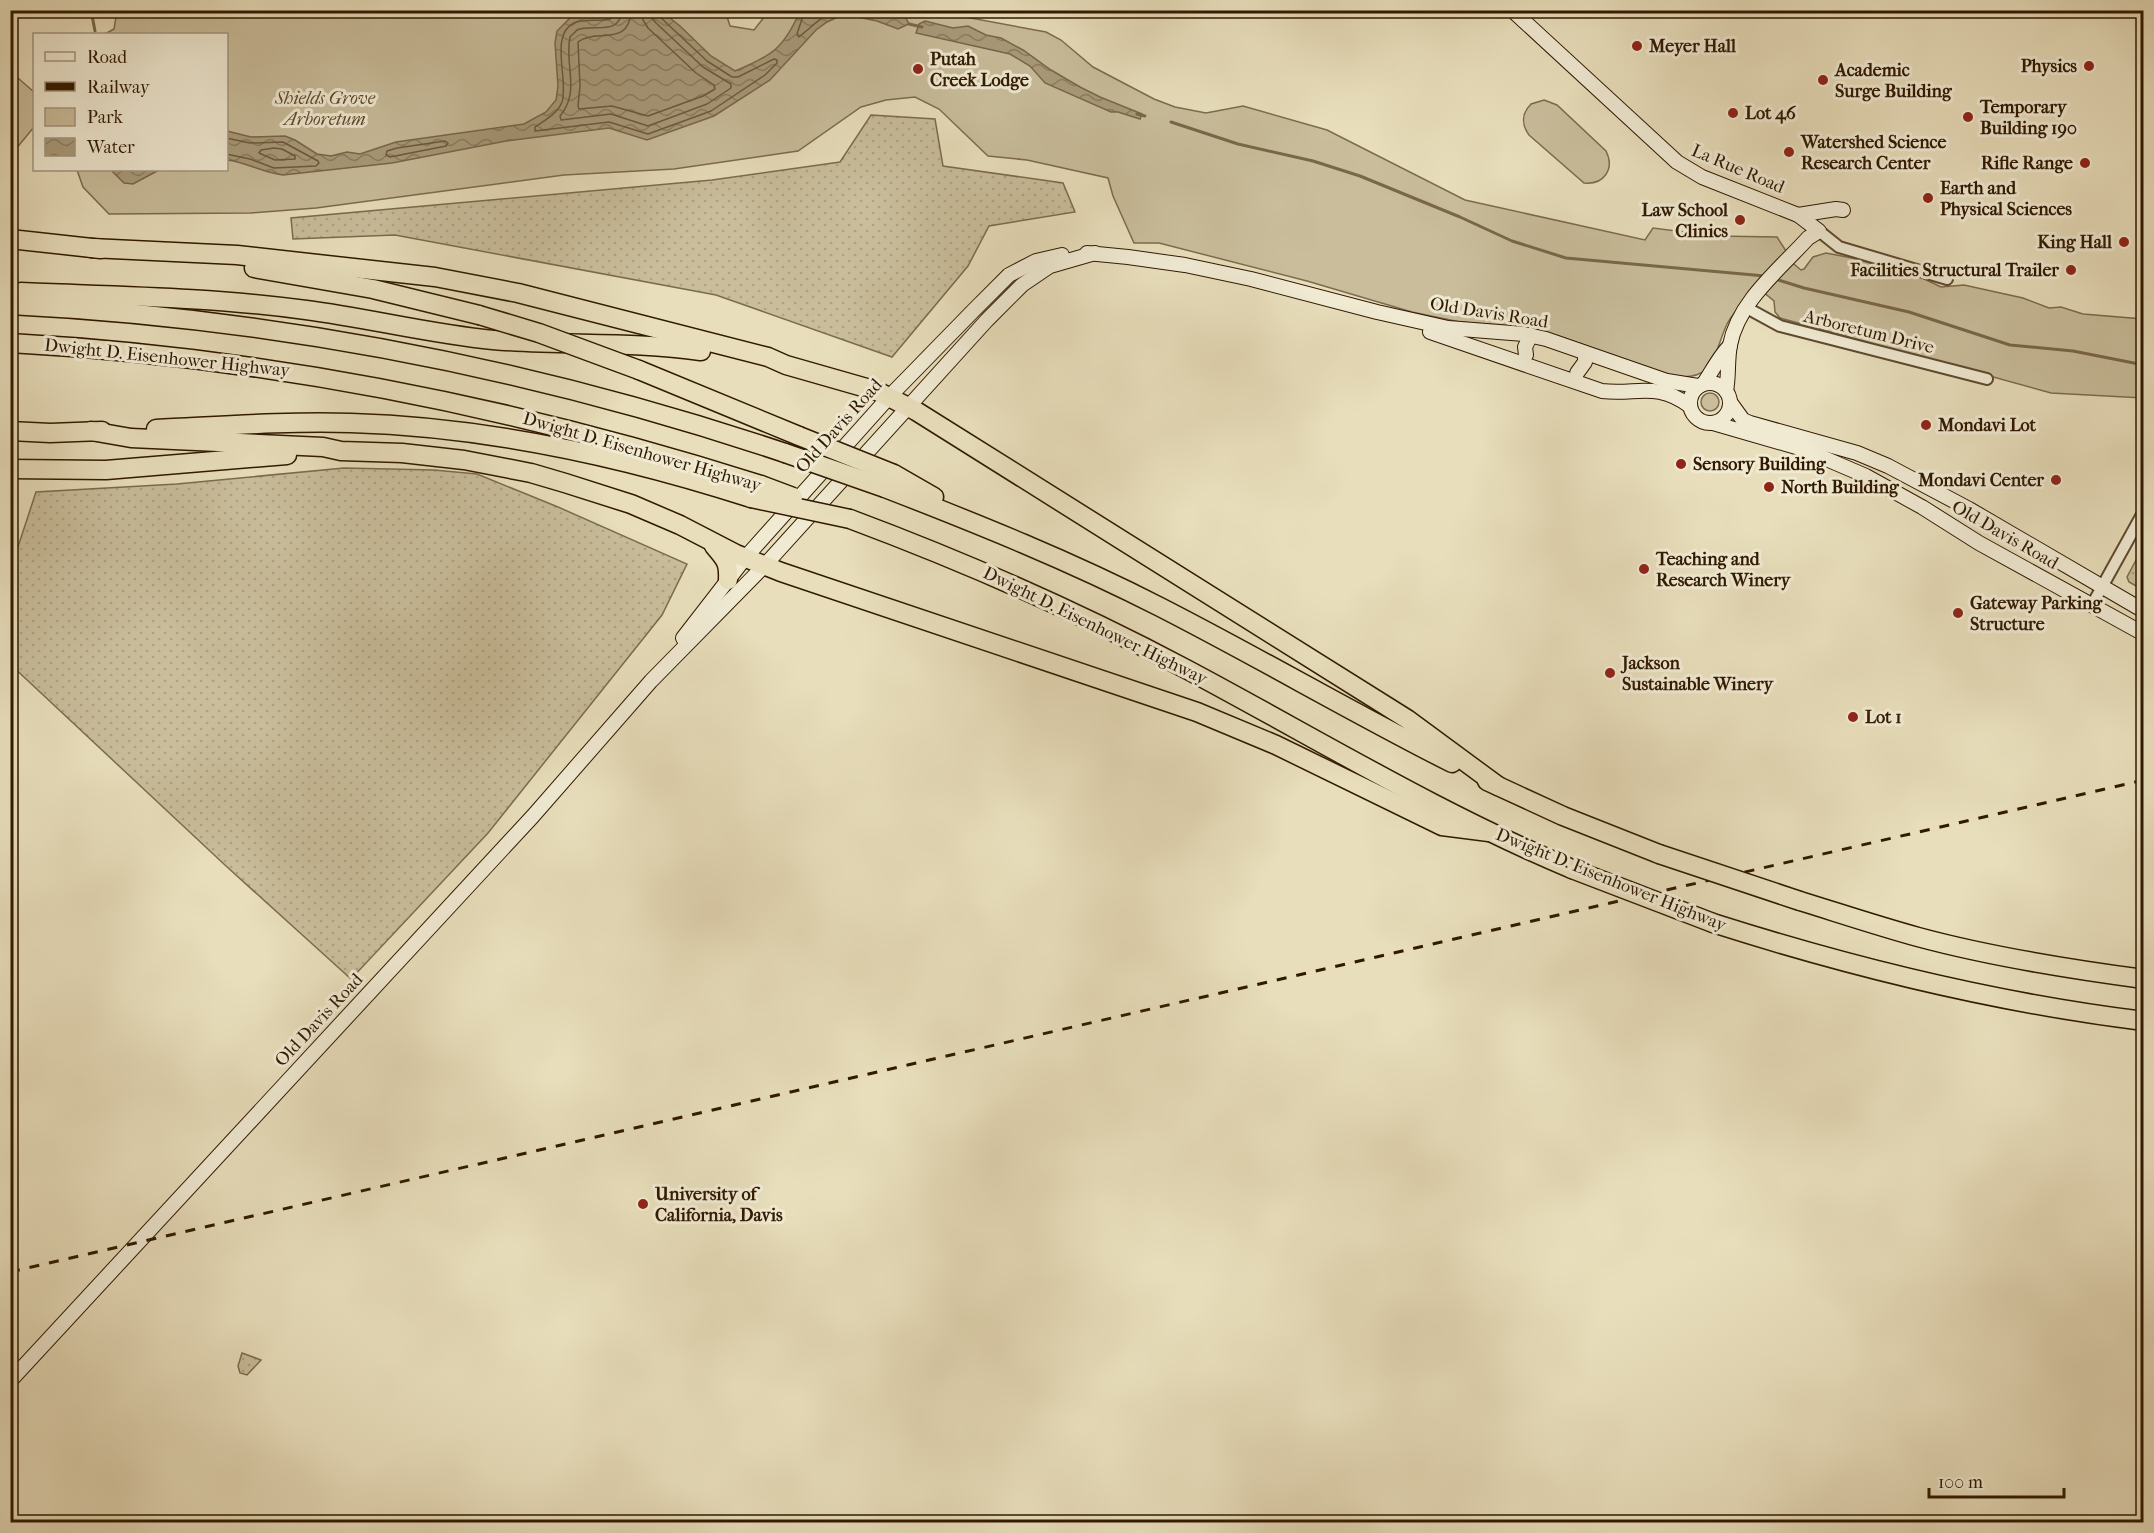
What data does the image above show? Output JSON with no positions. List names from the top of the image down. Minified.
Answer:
{"streets":{"highway":["Dwight D. Eisenhower Highway"],"street":["La Rue Road","Old Davis Road","Arboretum Drive"]},"parks":["Shields Grove Arboretum"],"places":["Meyer Hall","Physics","Putah Creek Lodge","Academic Surge Building","Lot 46","Temporary Building 190","Watershed Science Research Center","Rifle Range","Earth and Physical Sciences","Law School Clinics","King Hall","Facilities Structural Trailer","Mondavi Lot","Sensory Building","Mondavi Center","North Building","Teaching and Research Winery","Gateway Parking Structure","Jackson Sustainable Winery","Lot 1","University of California, Davis"],"legend":["Road","Railway","Park","Water"],"scale_bar":"100 m"}
